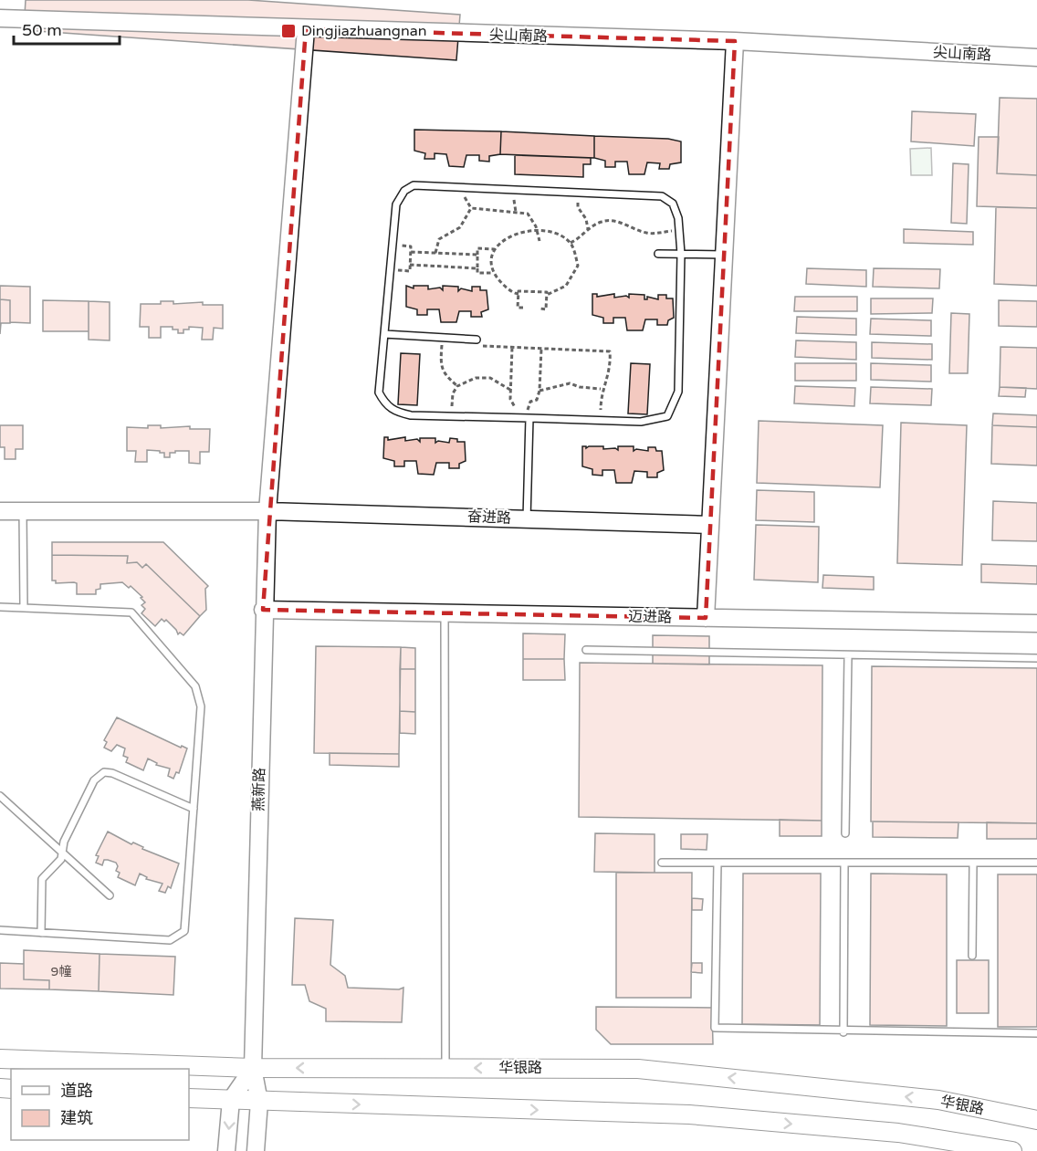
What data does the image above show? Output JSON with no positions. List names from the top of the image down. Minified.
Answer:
{"streets":{"main road":["华银路"],"street":["尖山南路","奋进路","迈进路","燕新路"]},"crossings":[["尖山南路","燕新路"],["奋进路","燕新路"],["迈进路","燕新路"],["燕新路","华银路"]],"places":{"transit":["Dingjiazhuangnan"]},"house_numbers":["9幢"],"legend":["道路","建筑"],"scale_bar":"50 m"}
